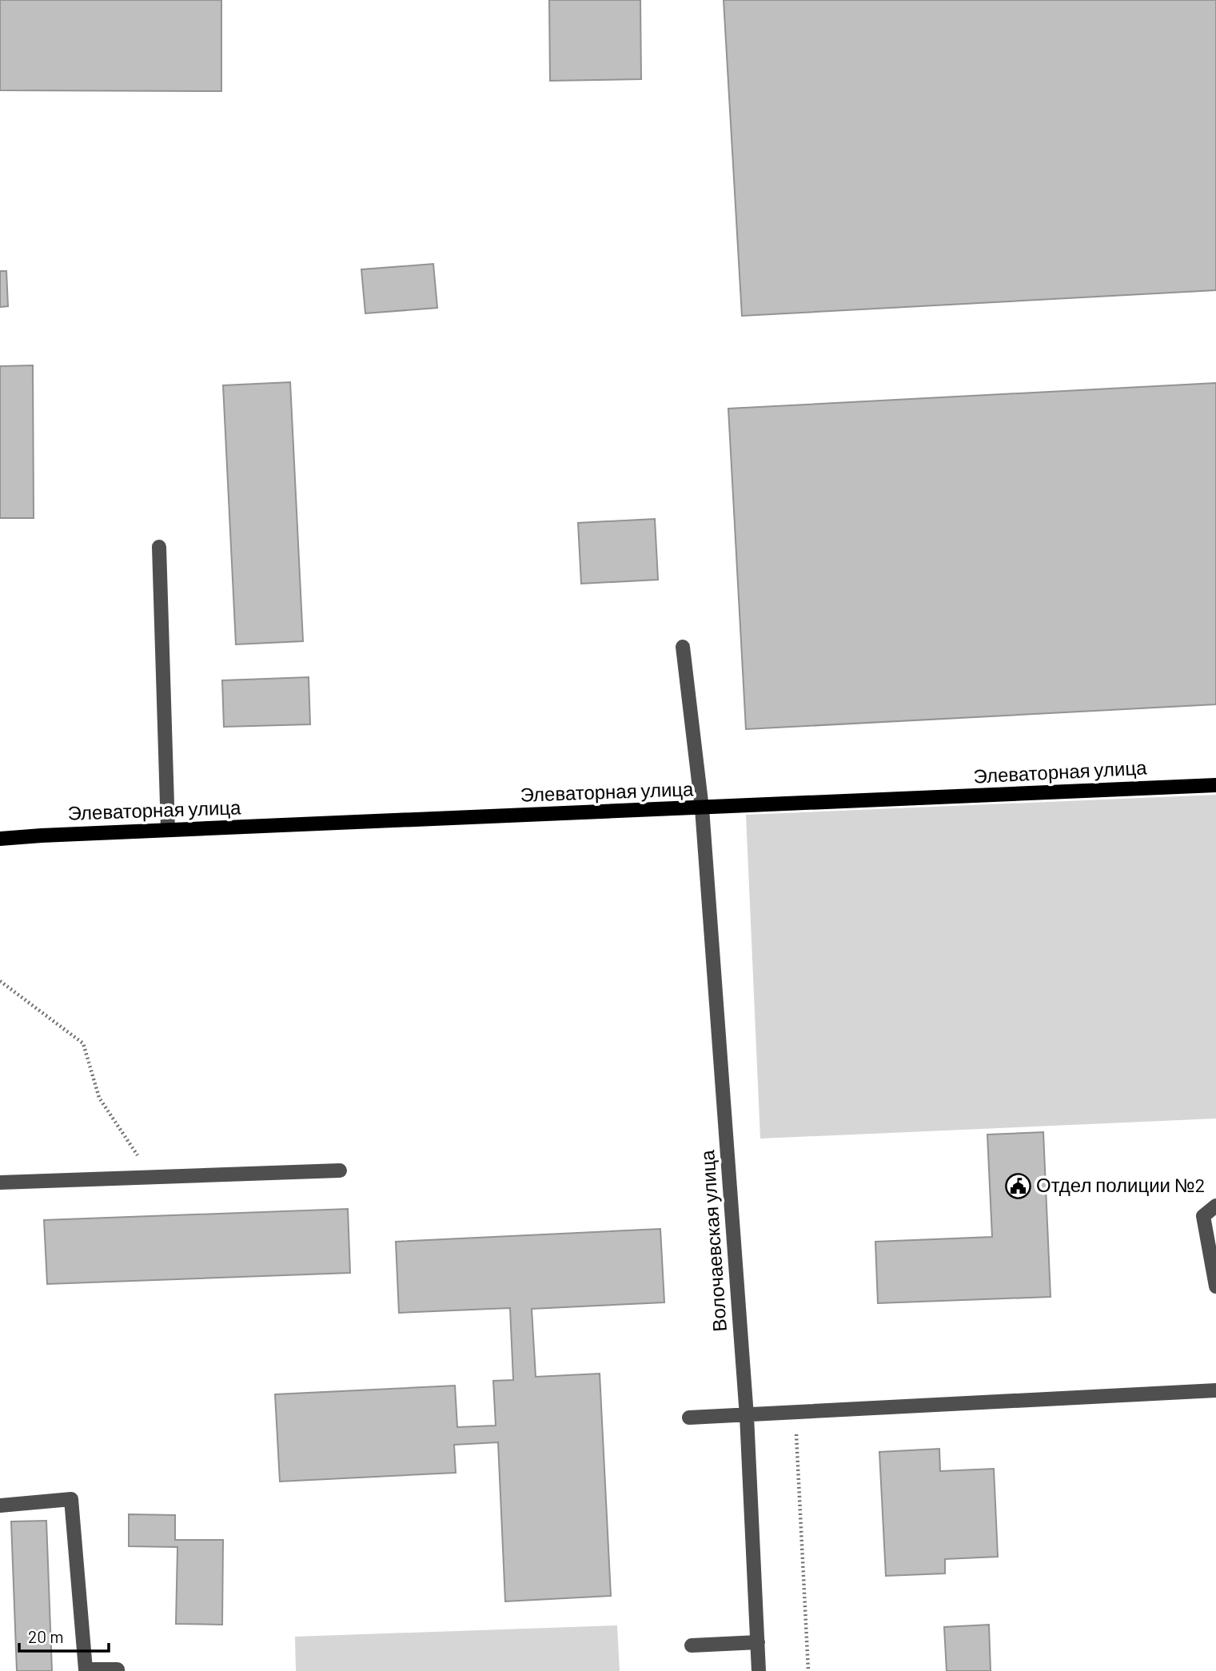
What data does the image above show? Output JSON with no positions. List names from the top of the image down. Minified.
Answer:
{"streets":{"main road":["Элеваторная улица"],"street":["Волочаевская улица"]},"crossings":[["Элеваторная улица","Волочаевская улица"]],"places":{"public building":["Отдел полиции №2"]},"scale_bar":"20 m"}
